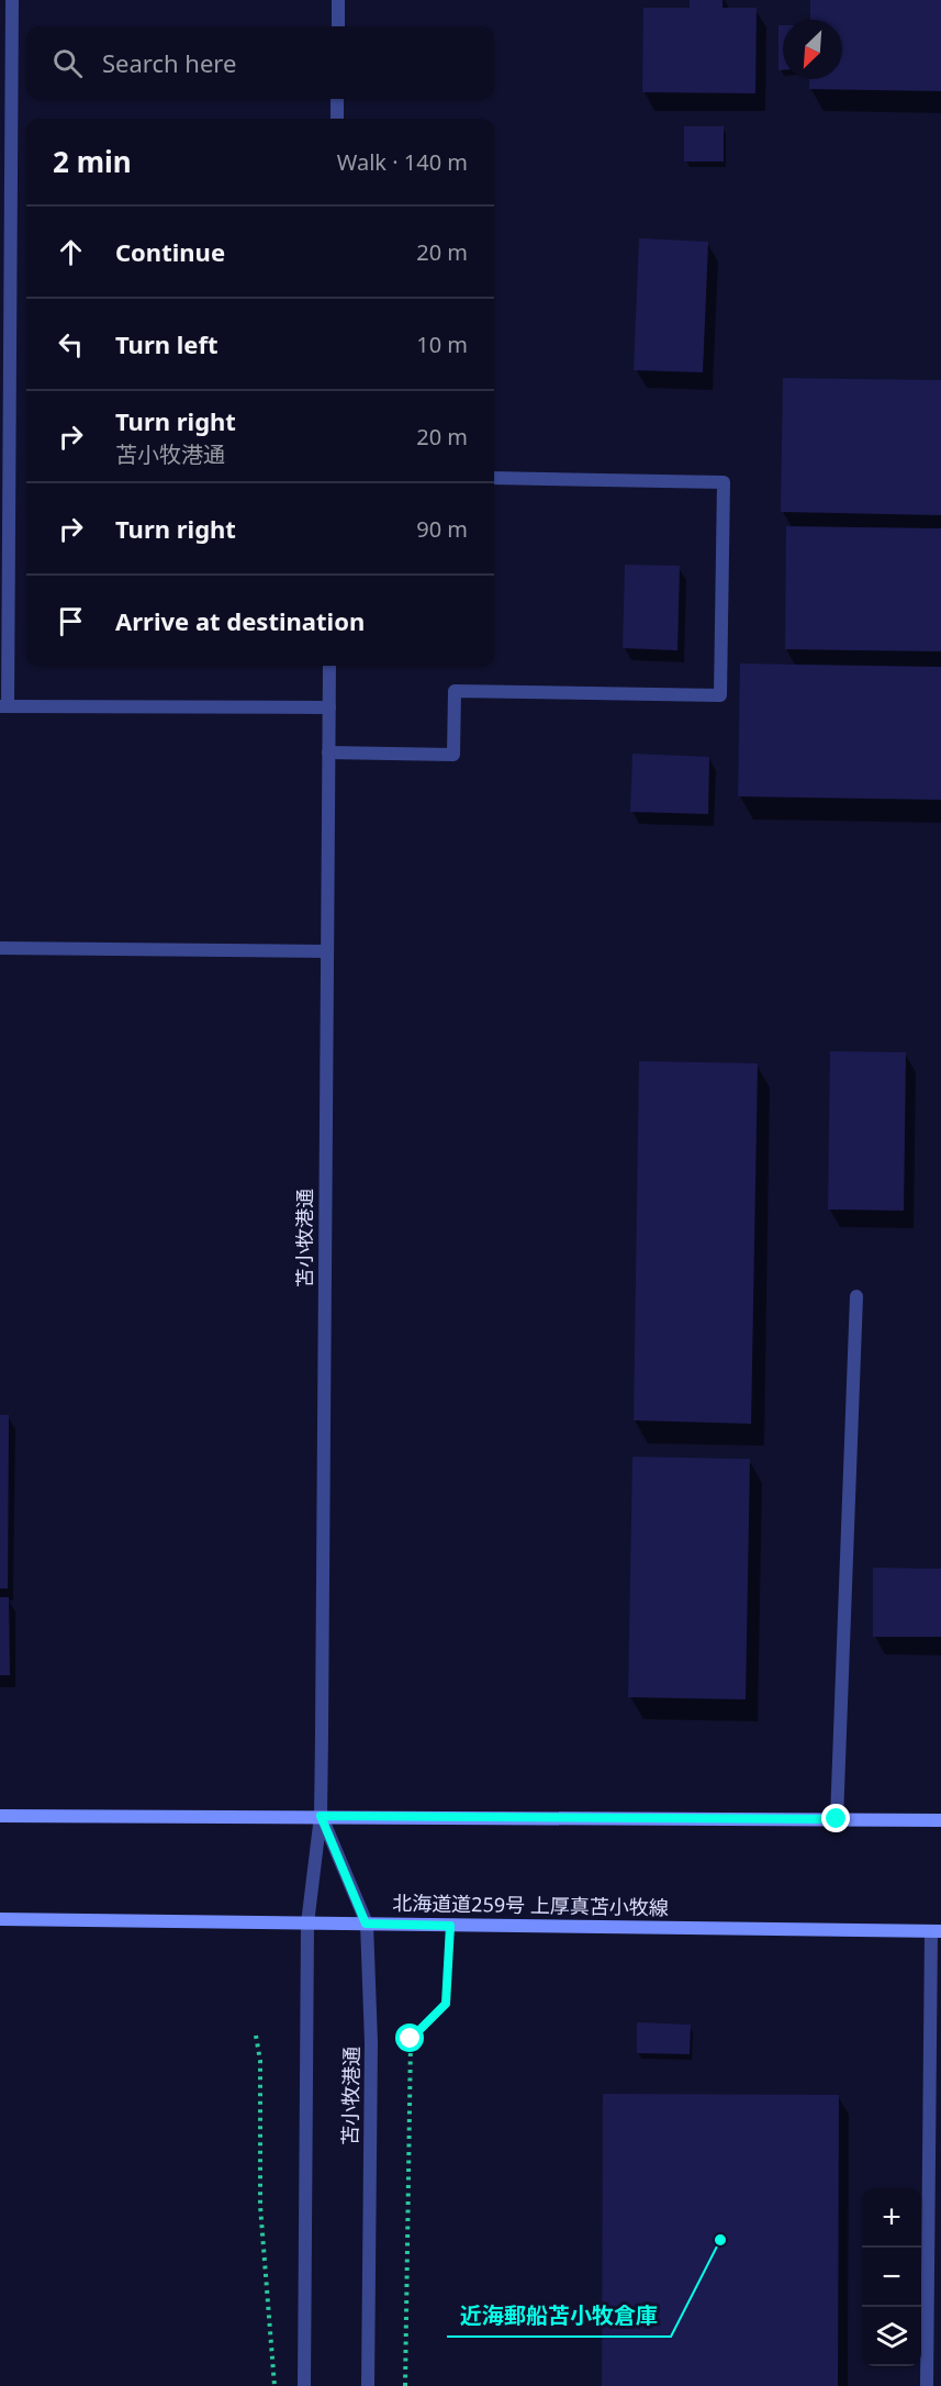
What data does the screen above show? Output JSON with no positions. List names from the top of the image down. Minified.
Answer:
{"streets":{"main road":["北海道道259号 上厚真苫小牧線"],"street":["苫小牧港通"]},"crossings":[["苫小牧港通","北海道道259号 上厚真苫小牧線"]],"places":["近海郵船苫小牧倉庫"],"north":"bottom left","page":{"search":"Search here","heading":["2 min","Walk · 140 m"],"list":[["Continue","20 m"],["Turn left","10 m"],["Turn right","苫小牧港通","20 m"],["Turn right","90 m"],"Arrive at destination"],"map_buttons":["+","−"]}}
